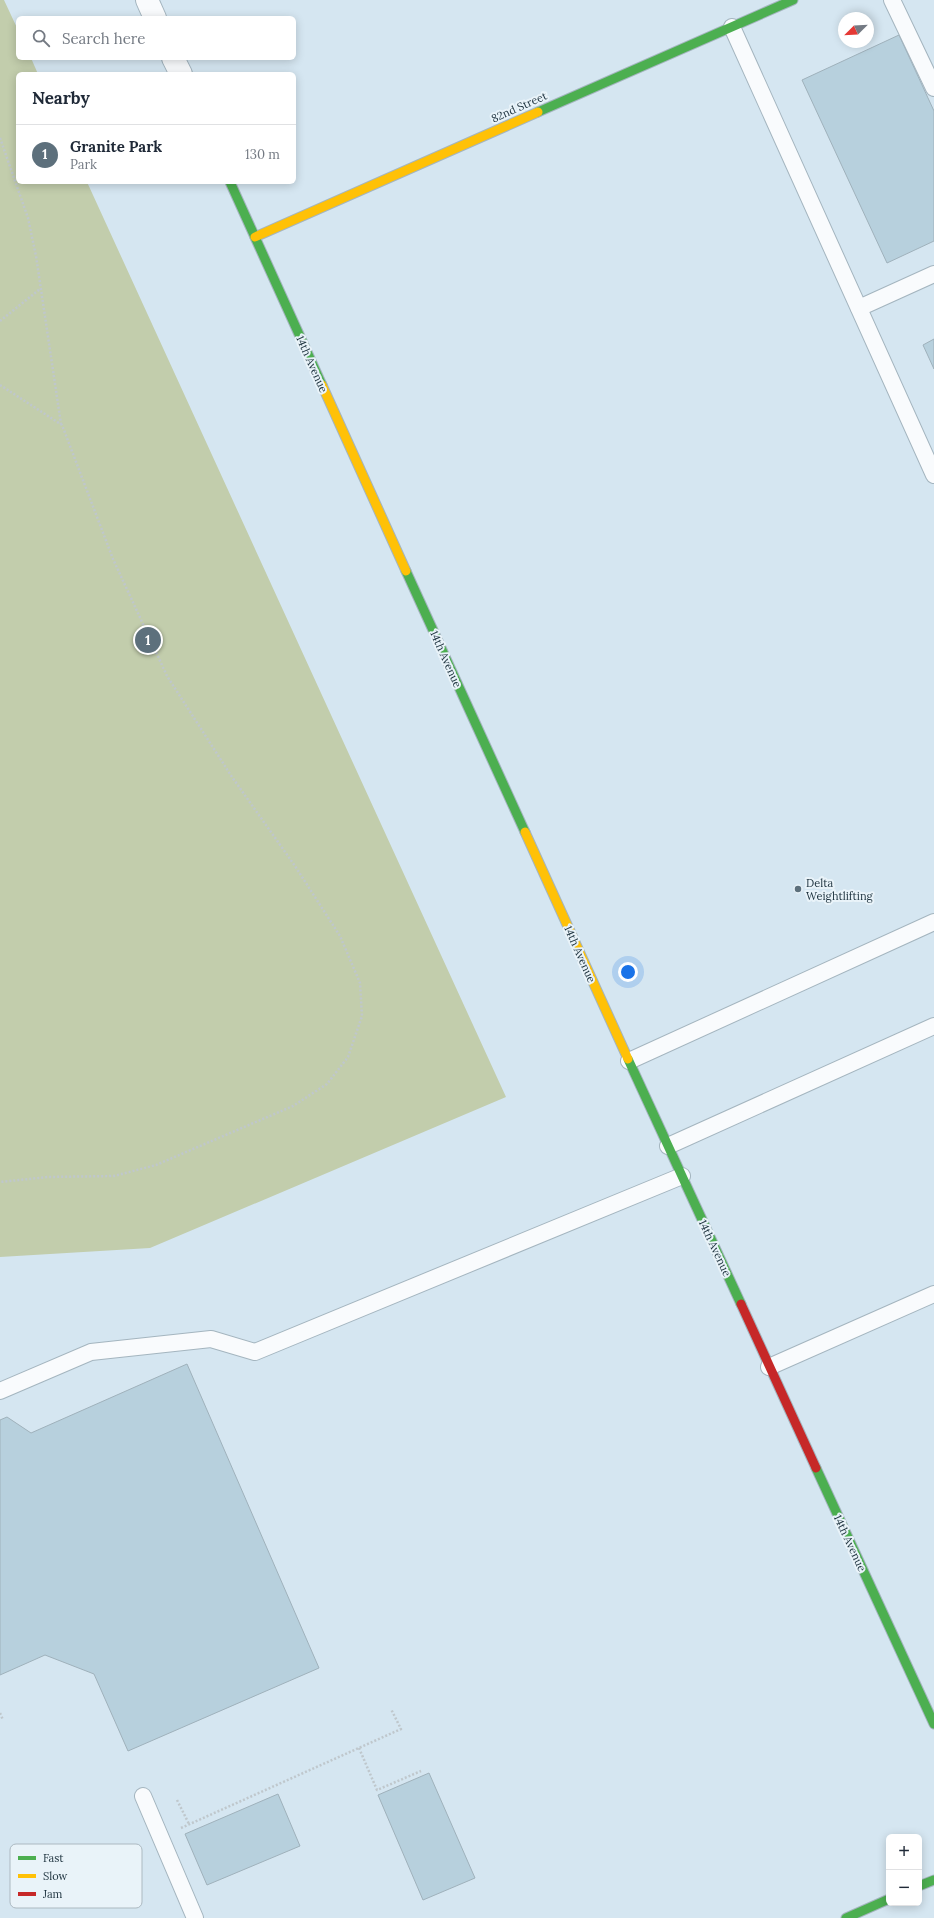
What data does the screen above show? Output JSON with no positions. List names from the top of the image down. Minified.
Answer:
{"streets":{"street":["82nd Street","14th Avenue"]},"crossings":[["82nd Street","14th Avenue"]],"places":["Delta Weightlifting"],"legend":["Fast","Slow","Jam"],"north":"bottom left","page":{"search":"Search here","heading":"Nearby","list":[{"mark":"1","name":"Granite Park","note":"Park","value":"130 m"}],"pins":"1","map_buttons":["+","−"]}}
